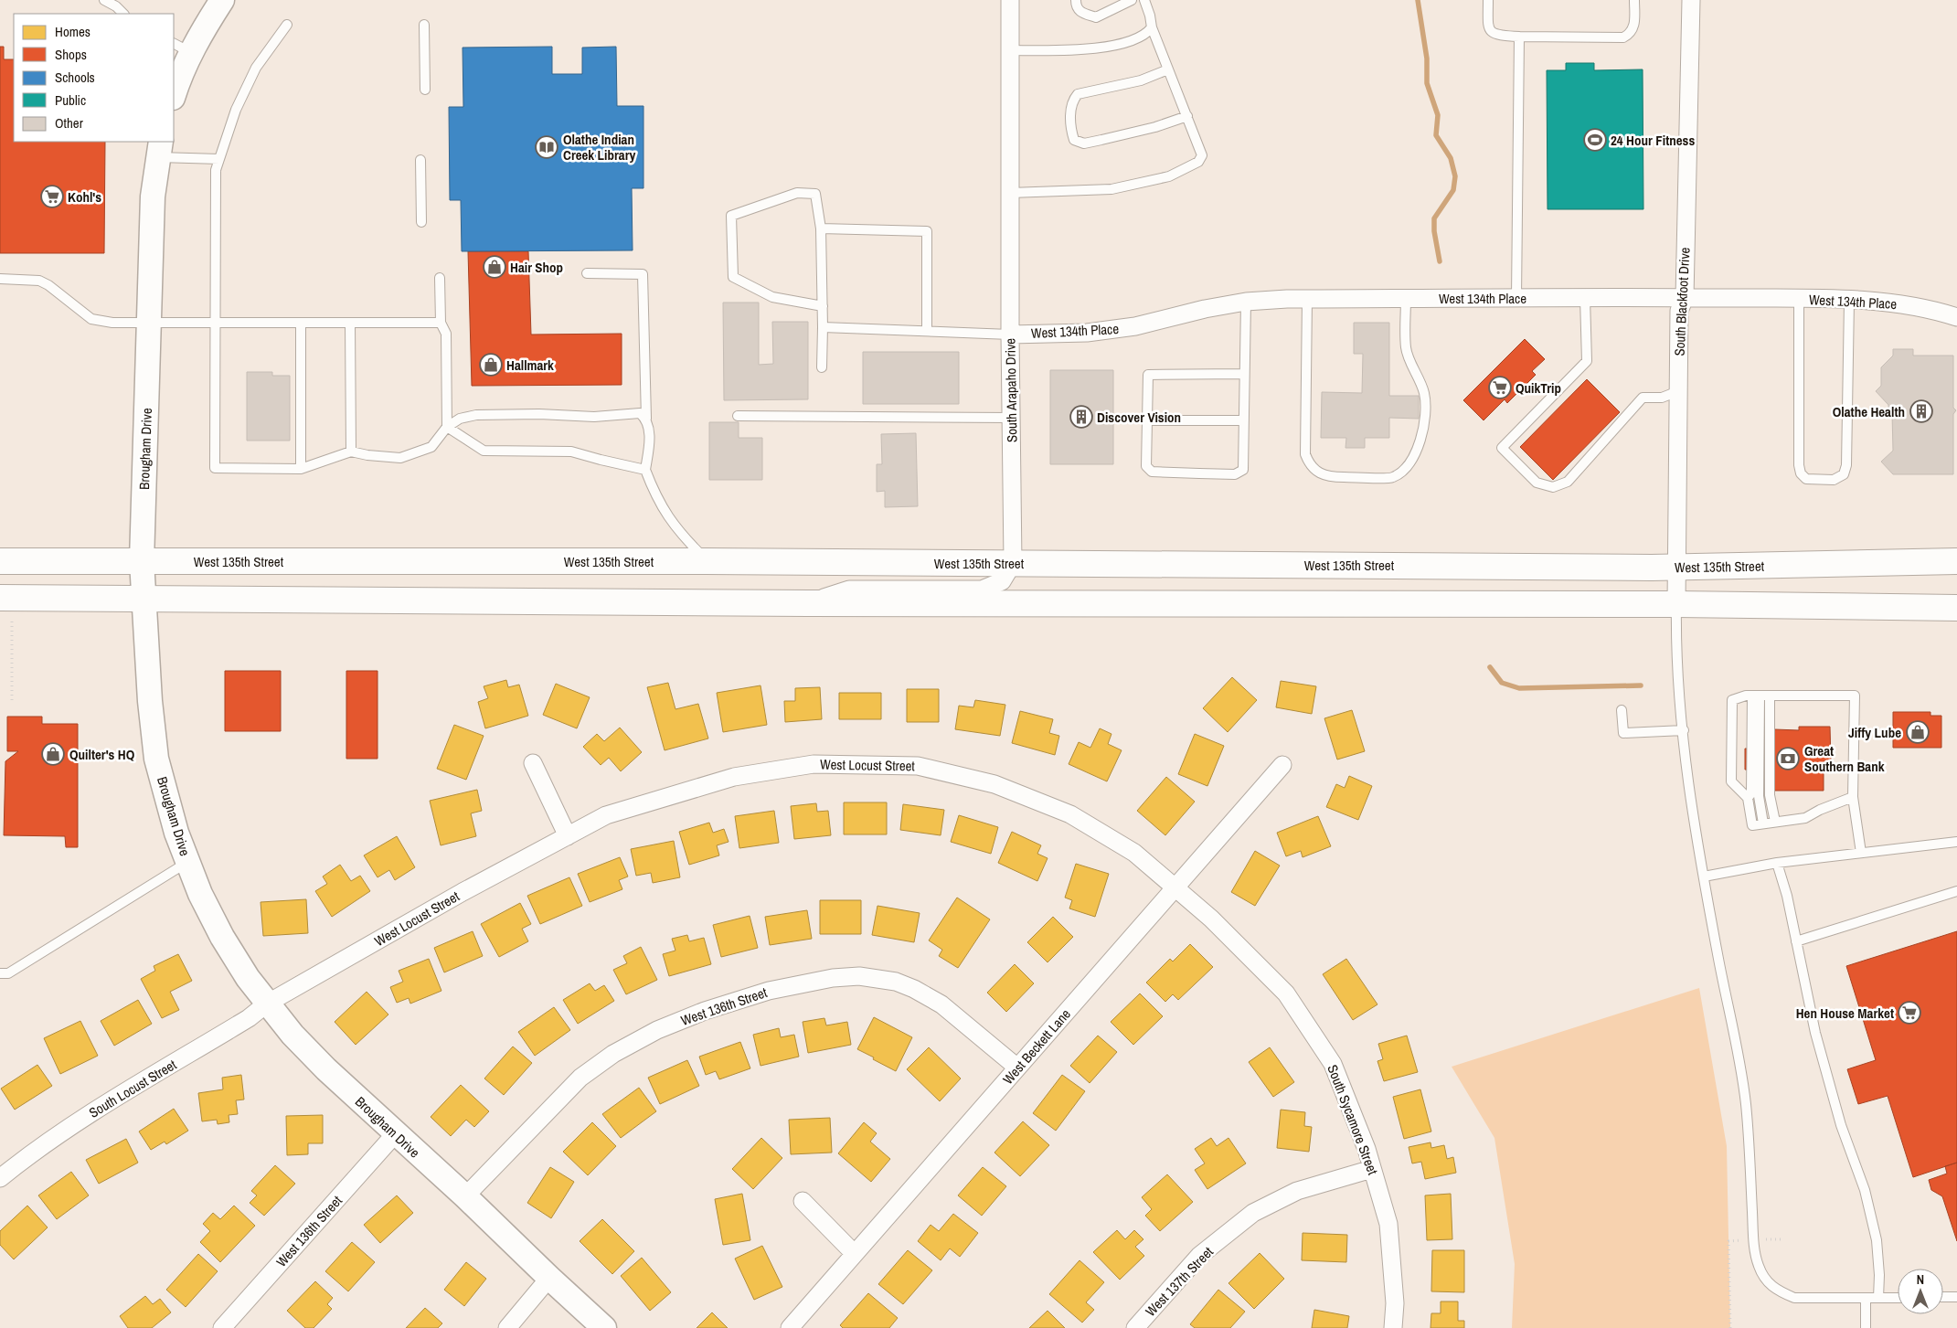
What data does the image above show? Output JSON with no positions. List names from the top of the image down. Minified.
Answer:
{"streets":{"main road":["West 135th Street"],"street":["West 134th Place","South Blackfoot Drive","South Arapaho Drive","Brougham Drive","West Locust Street","West 136th Street","West Beckett Lane","South Locust Street","South Sycamore Street","West 137th Street"]},"crossings":[["West 134th Place","South Blackfoot Drive"],["West 134th Place","South Arapaho Drive"],["South Blackfoot Drive","West 135th Street"],["South Arapaho Drive","West 135th Street"],["Brougham Drive","West 135th Street"],["Brougham Drive","West Locust Street"],["Brougham Drive","West 136th Street"],["Brougham Drive","South Locust Street"],["West Locust Street","West Beckett Lane"],["West Locust Street","South Locust Street"],["West Locust Street","South Sycamore Street"],["West 136th Street","West Beckett Lane"],["West Beckett Lane","South Sycamore Street"],["South Sycamore Street","West 137th Street"]],"places":{"sports":["24 Hour Fitness"],"library":["Olathe Indian Creek Library"],"supermarket":["Kohl's","QuikTrip","Hen House Market"],"shop":["Hair Shop","Hallmark","Jiffy Lube","Quilter's HQ"],"building":["Olathe Health","Discover Vision"],"bank":["Great Southern Bank"]},"legend":["Homes","Shops","Schools","Public","Other"],"north":"top"}
